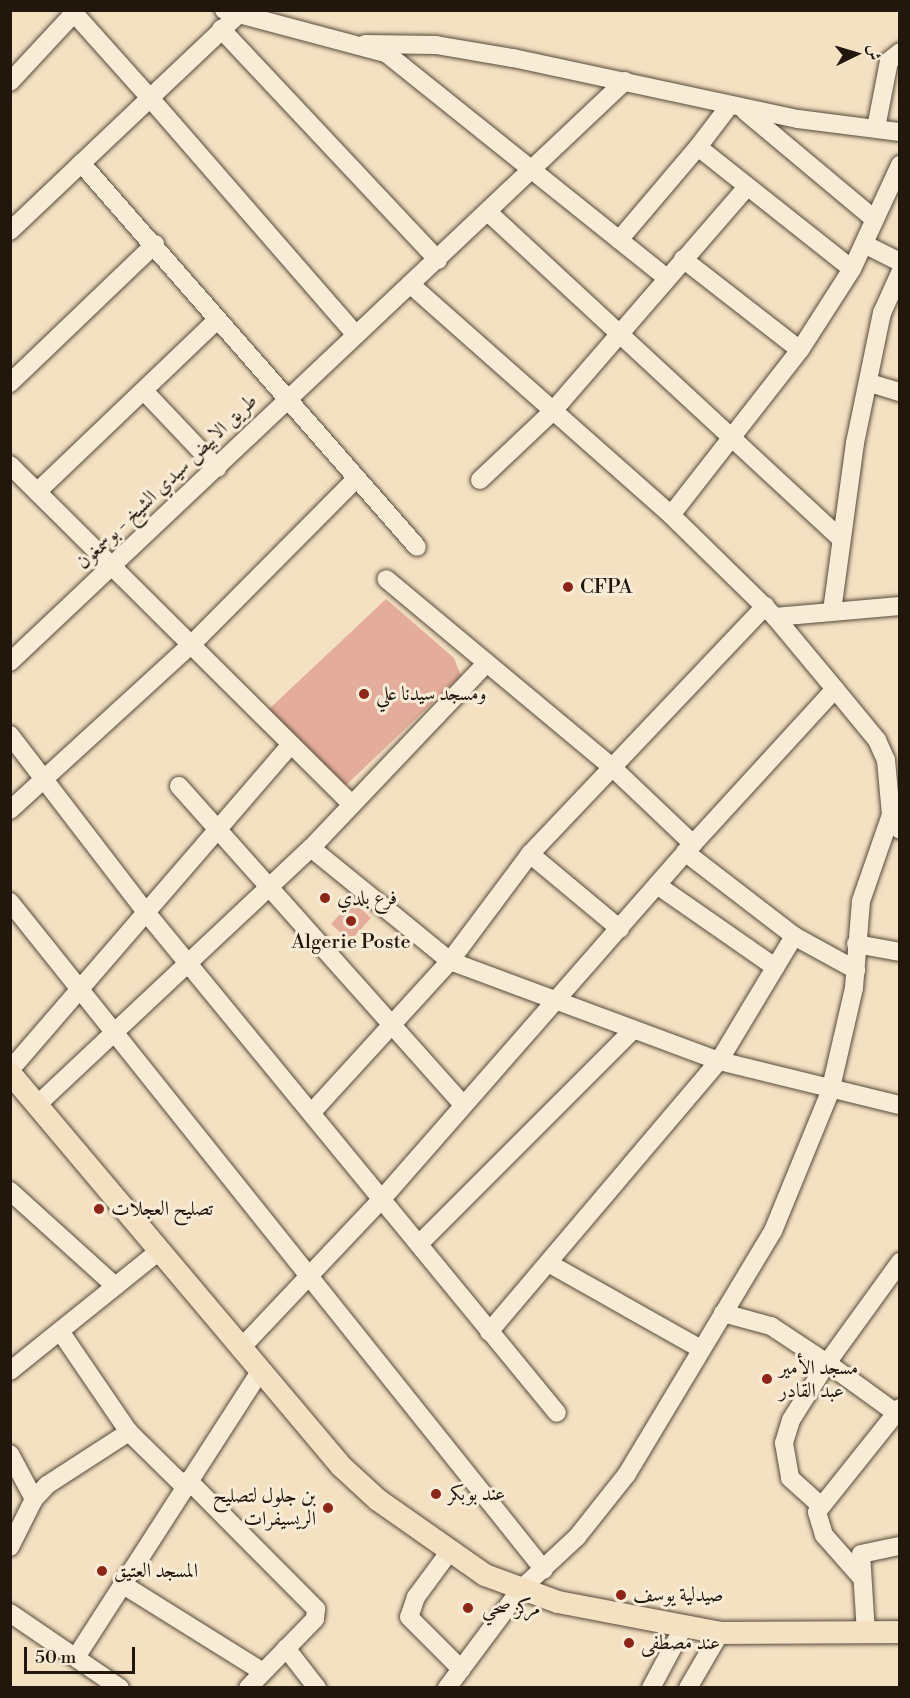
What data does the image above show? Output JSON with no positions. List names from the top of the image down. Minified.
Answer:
{"streets":{"street":["طريق الابيض سيدي الشيخ - بوسمغون"]},"places":["CFPA","ومسجد سيدنا علي","فرع بلدي","Algerie Poste","تصليح العجلات","مسجد الأمير عبد القادر","عند بوبكر","بن جلول لتصليح الريسيفرات","المسجد العتيق","صيدلية يوسف","مركز صحي","عند مصطفى"],"scale_bar":"50 m","north":"right"}
